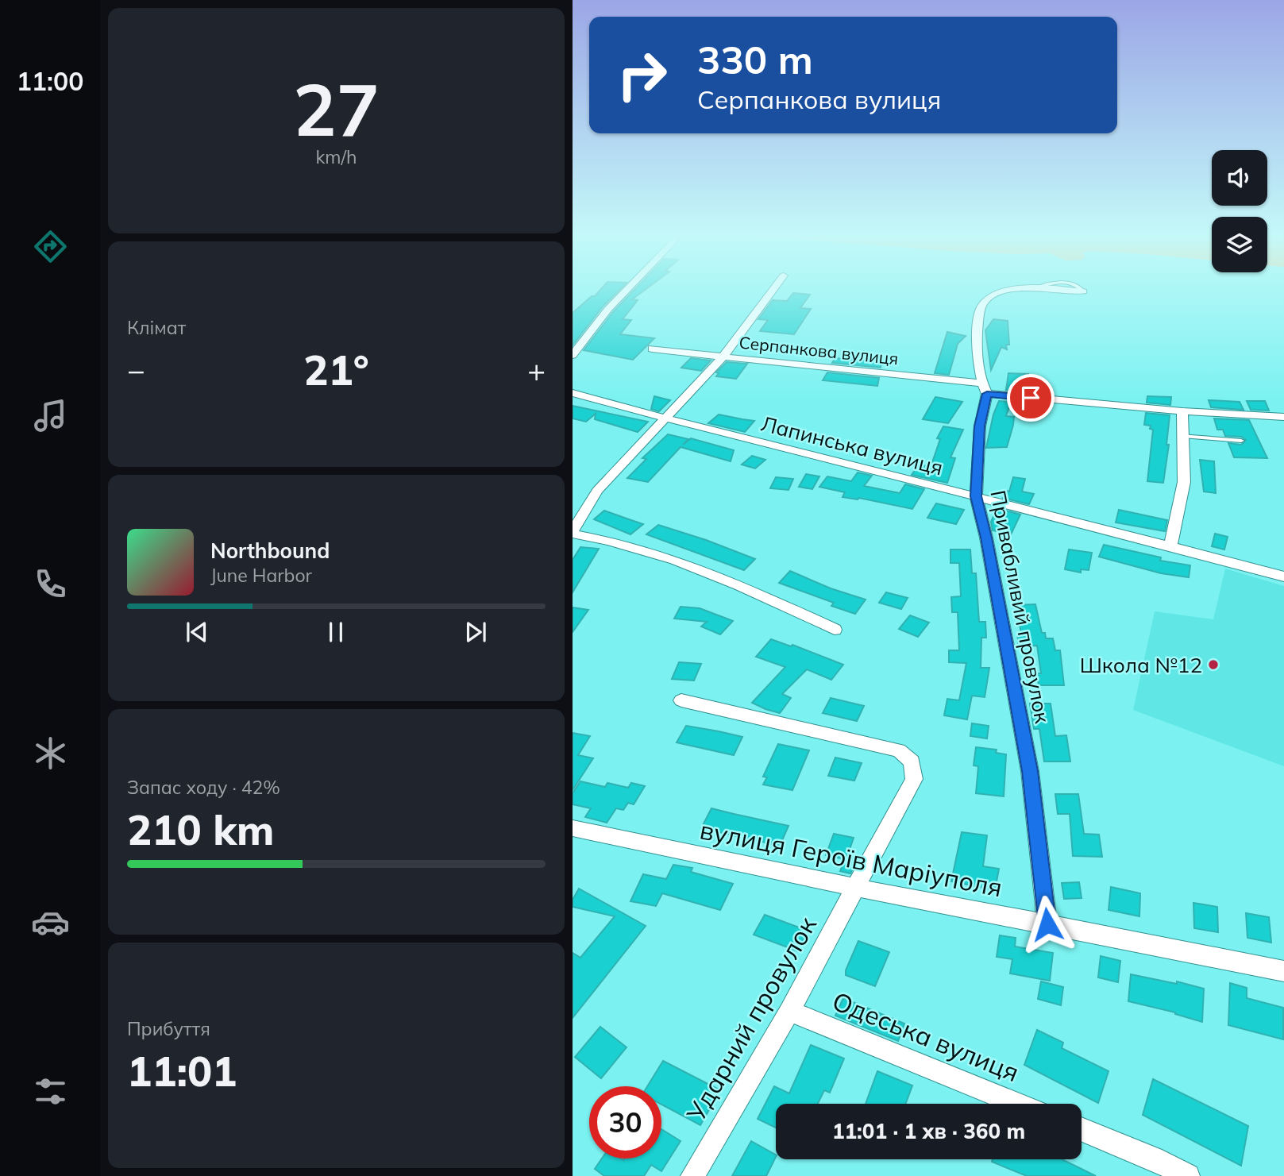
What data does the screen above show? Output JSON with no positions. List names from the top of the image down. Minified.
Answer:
{"streets":{"street":["Серпанкова вулиця","Лапинська вулиця","Привабливий провулок","вулиця Героїв Маріуполя","Ударний провулок","Одеська вулиця"]},"crossings":[["Серпанкова вулиця","Привабливий провулок"],["Лапинська вулиця","Привабливий провулок"],["Привабливий провулок","вулиця Героїв Маріуполя"],["вулиця Героїв Маріуполя","Ударний провулок"],["Ударний провулок","Одеська вулиця"]],"places":["Школа №12"],"page":{"tabs":"11:00","tile":[["27","km/h"],"Клімат",["Запас ходу · 42%","210 km"],["Прибуття","11:01"]],"turn":["330 m","Серпанкова вулиця"],"heat":["−","21°","+"],"song":["Northbound","June Harbor"],"limit":"30","trip":"11:01 · 1 хв · 360 m"}}
